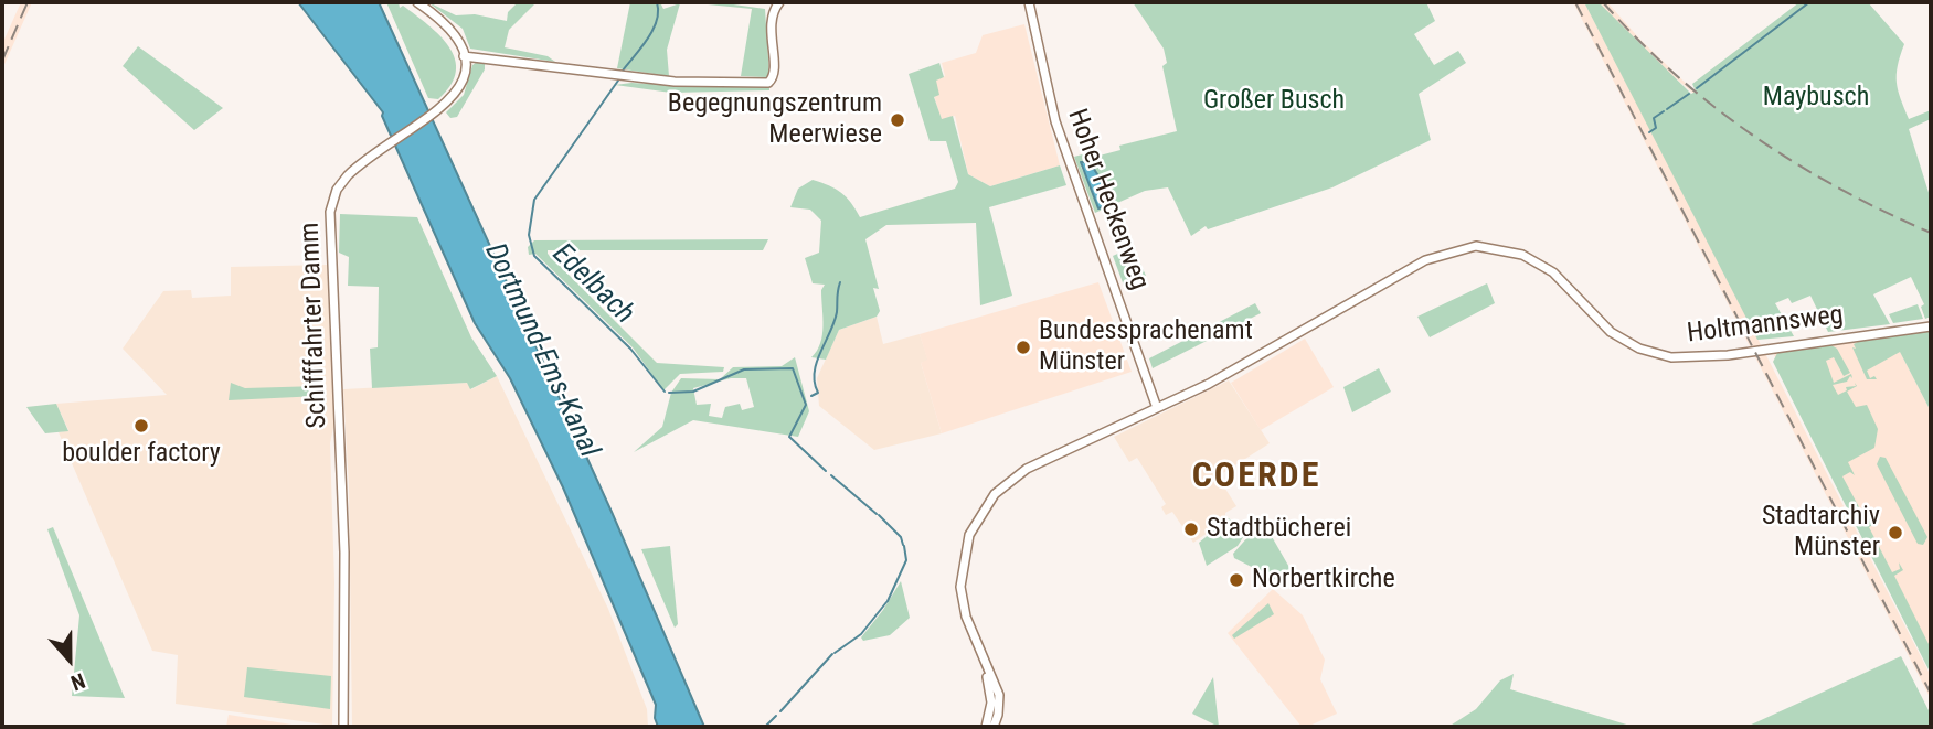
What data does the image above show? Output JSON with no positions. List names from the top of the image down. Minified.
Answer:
{"streets":{"street":["Hoher Heckenweg","Schifffahrter Damm","Holtmannsweg"]},"crossings":[["Hoher Heckenweg","Holtmannsweg"]],"districts":["COERDE"],"water":["Edelbach","Dortmund-Ems-Kanal"],"parks":["Maybusch","Großer Busch"],"places":["Begegnungszentrum Meerwiese","Bundessprachenamt Münster","boulder factory","Stadtbücherei","Stadtarchiv Münster","Norbertkirche"],"north":"bottom"}
